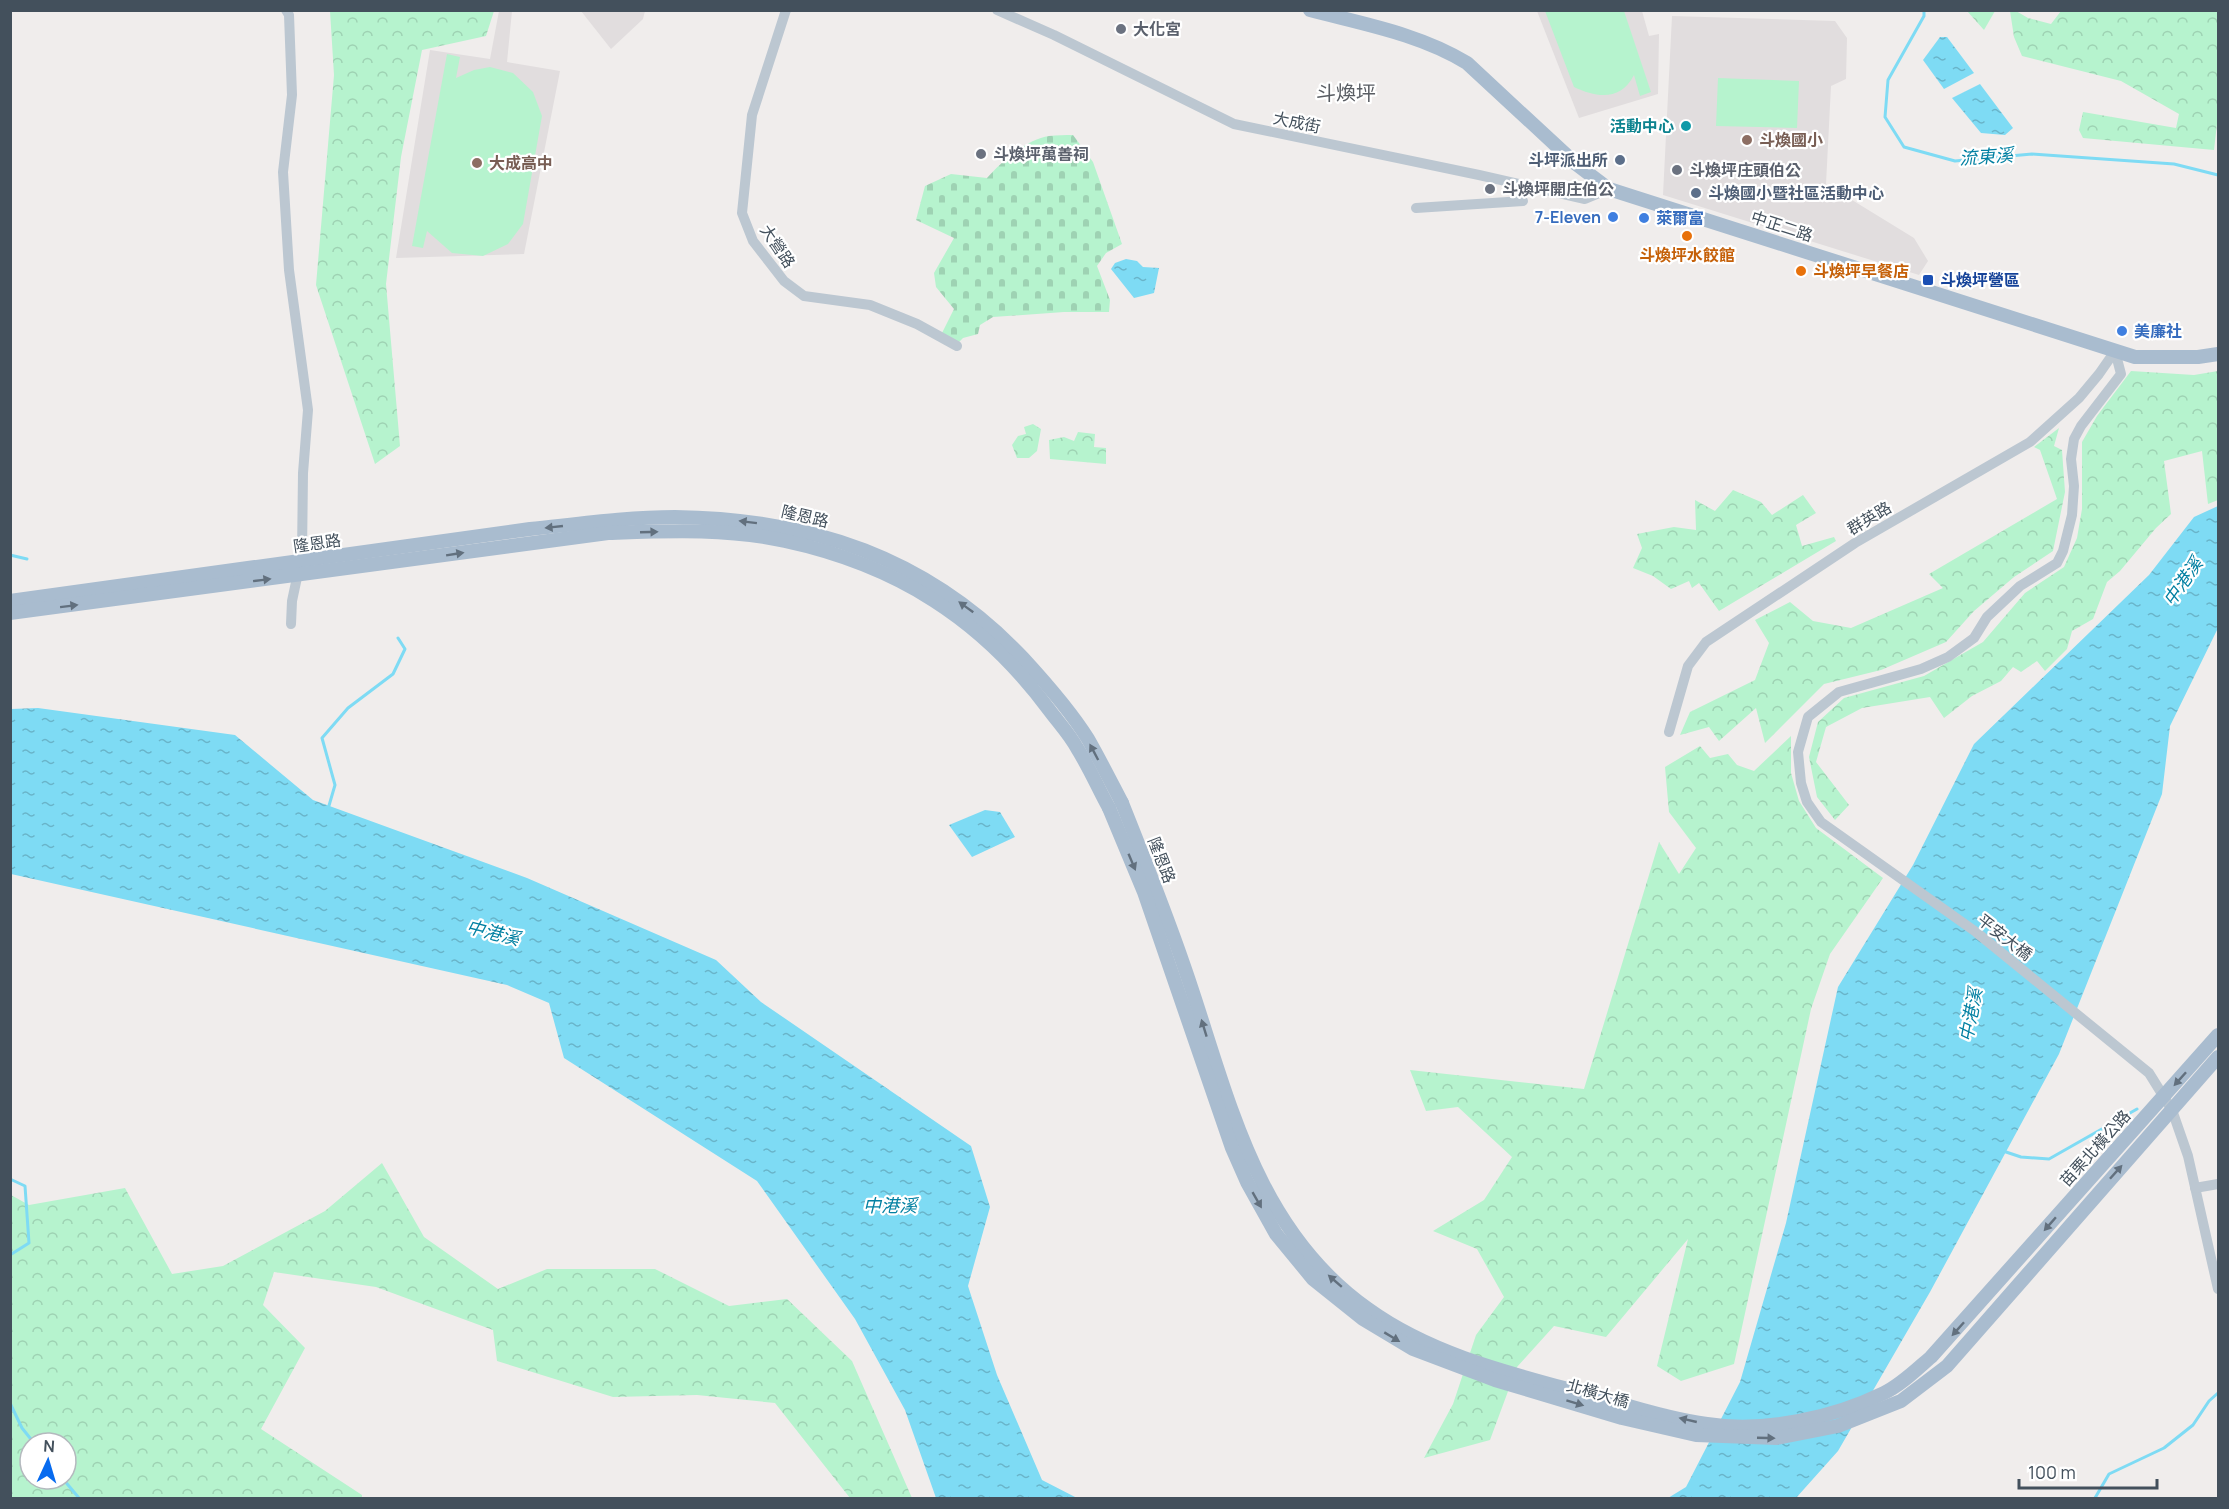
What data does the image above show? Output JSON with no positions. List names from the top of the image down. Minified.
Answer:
{"streets":{"main road":["中正二路","隆恩路","苗栗北橫公路","北橫大橋"],"street":["大成街","大營路","群英路","平安大橋"]},"crossings":[["大成街","中正二路"],["中正二路","群英路"],["中正二路","平安大橋"],["隆恩路","北橫大橋"],["群英路","平安大橋"],["平安大橋","苗栗北橫公路"],["苗栗北橫公路","北橫大橋"]],"districts":["斗煥坪"],"water":["流東溪","中港溪"],"places":{"other":["大化宮","活動中心","斗煥國小","斗煥坪萬善祠","斗坪派出所","大成高中","斗煥坪庄頭伯公","斗煥坪開庄伯公","斗煥國小暨社區活動中心","7-Eleven","萊爾富","斗煥坪水餃館","斗煥坪早餐店","美廉社"],"transit":["斗煥坪營區"]},"scale_bar":"100 m","north":"top"}
